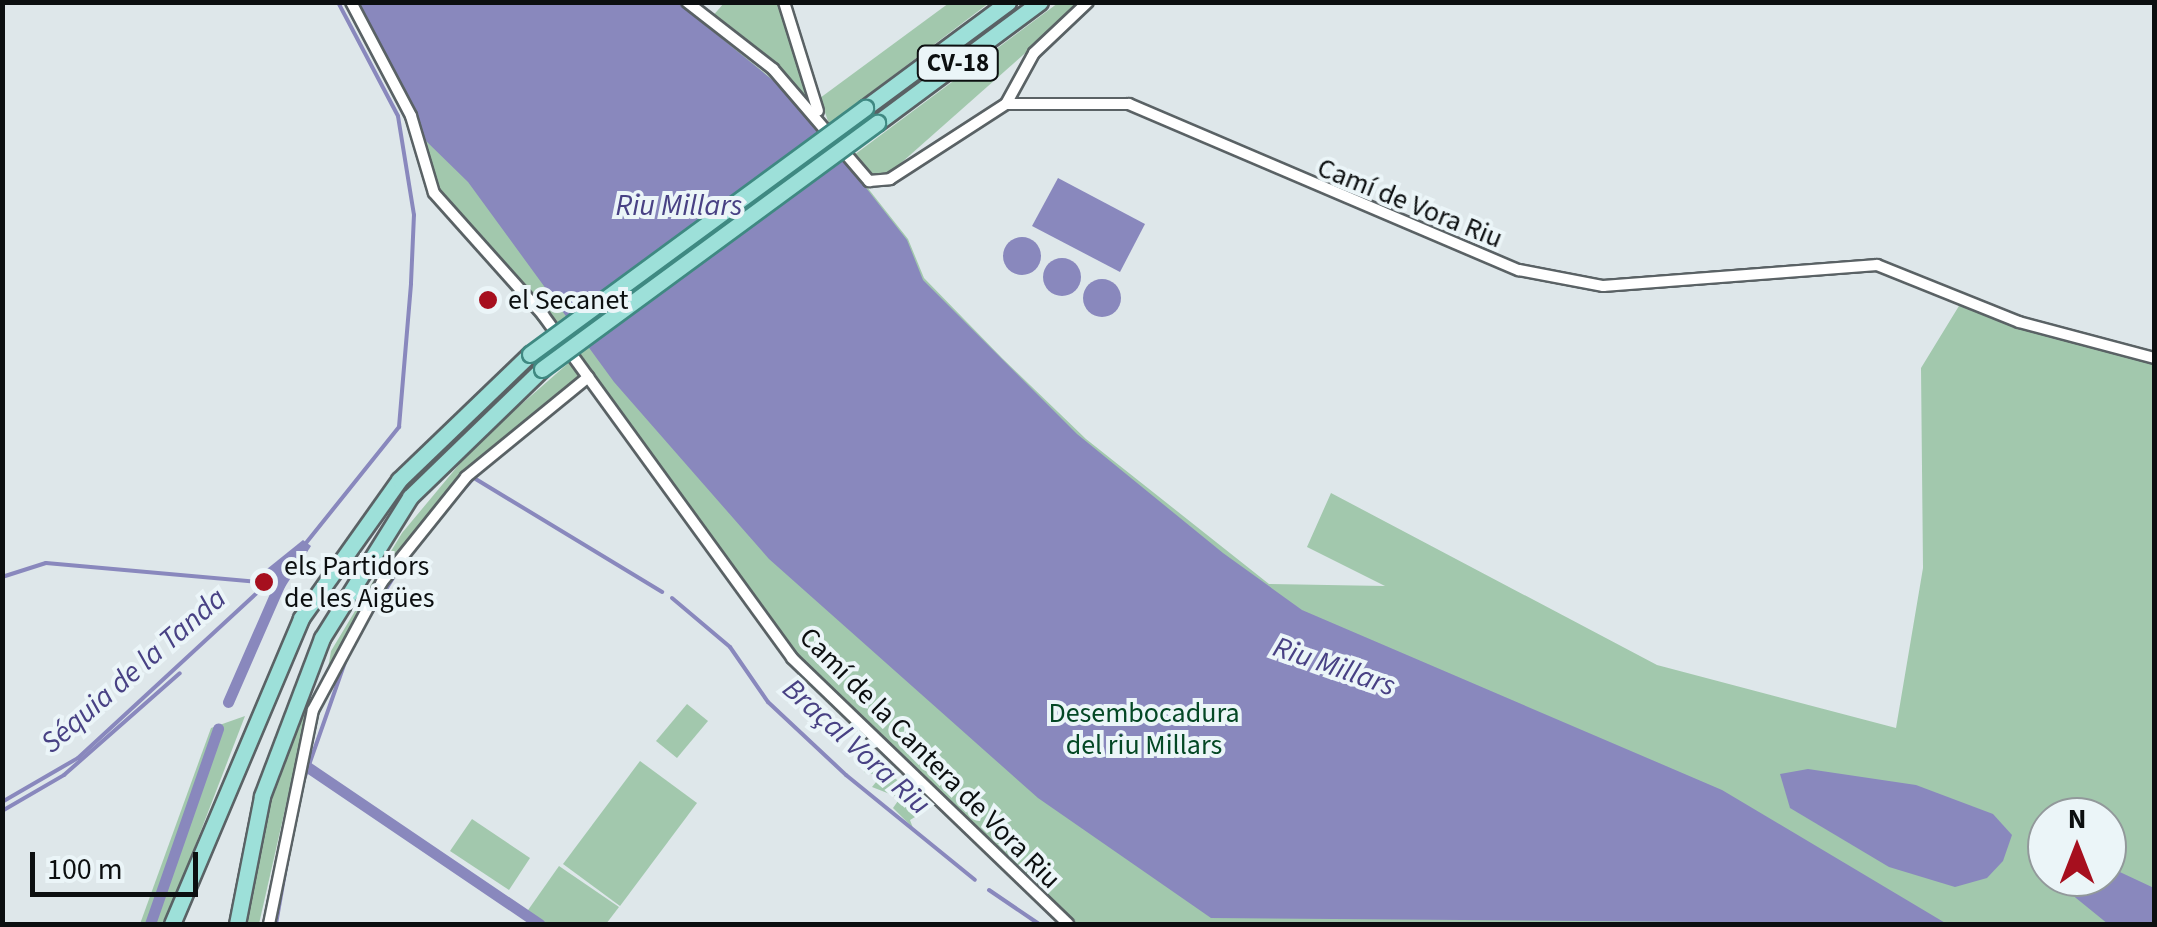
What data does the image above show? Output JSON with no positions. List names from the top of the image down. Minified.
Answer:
{"streets":{"main road":["CV-18"],"street":["Camí de Vora Riu","Camí de la Cantera de Vora Riu"]},"water":["Riu Millars","Séquia de la Tanda","Braçal Vora Riu"],"parks":["Desembocadura del riu Millars"],"places":["el Secanet","els Partidors de les Aigües"],"scale_bar":"100 m","north":"top"}
